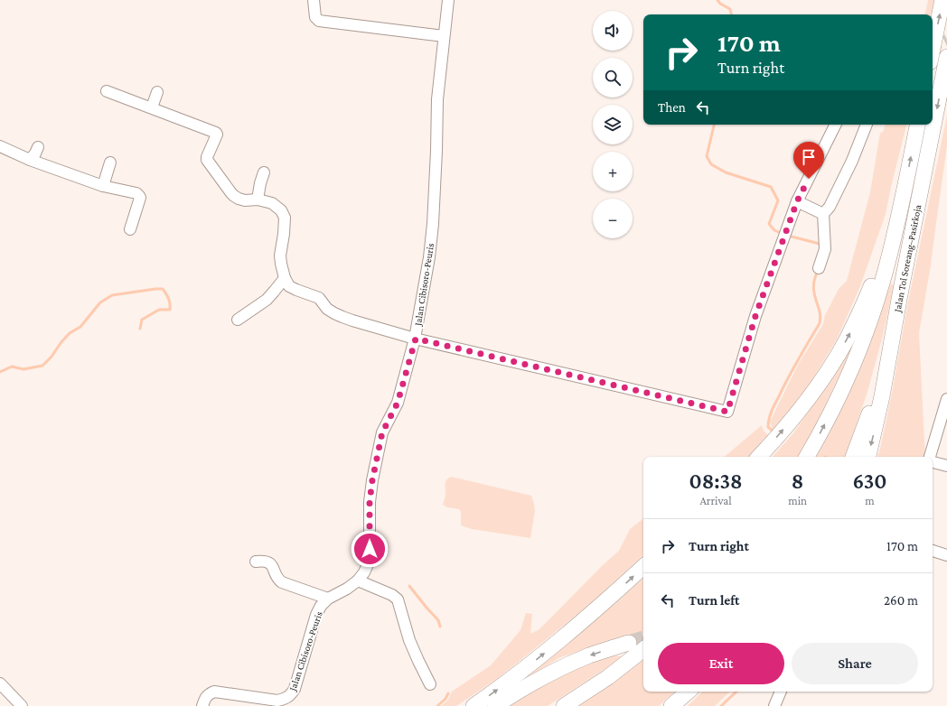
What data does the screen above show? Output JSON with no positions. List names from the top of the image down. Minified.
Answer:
{"streets":{"highway":["Jalan Tol Soreang–Pasirkoja"],"street":["Jalan Cibisoro-Peuris"]},"page":{"map_buttons":["+","−"],"turn":["170 m","Turn right"],"then":"Then","eta":["08:38","Arrival","8","min","630","m"],"list":[{"name":"Turn right","value":"170 m"},{"name":"Turn left","value":"260 m"}],"buttons":["Exit","Share"]}}
